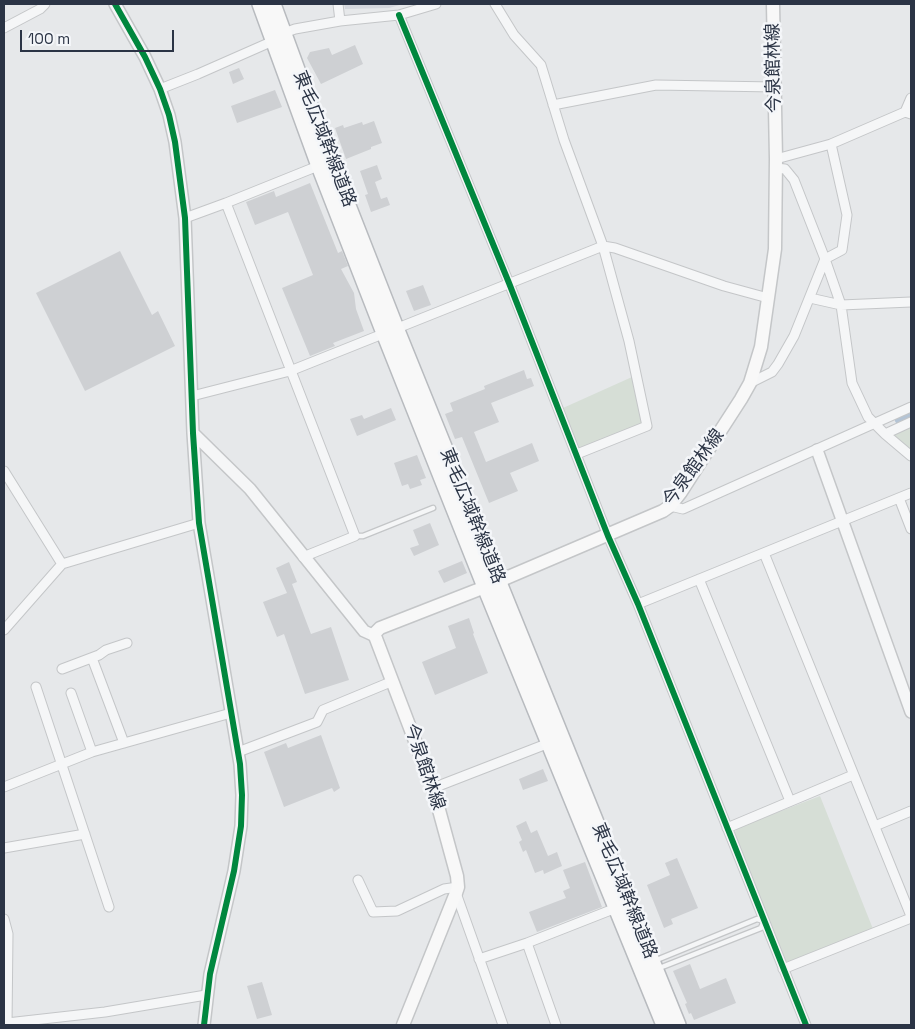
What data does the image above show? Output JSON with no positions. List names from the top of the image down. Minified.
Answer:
{"streets":{"highway":["東毛広域幹線道路"],"main road":["今泉館林線"]},"crossings":[["今泉館林線","東毛広域幹線道路"]],"scale_bar":"100 m"}
